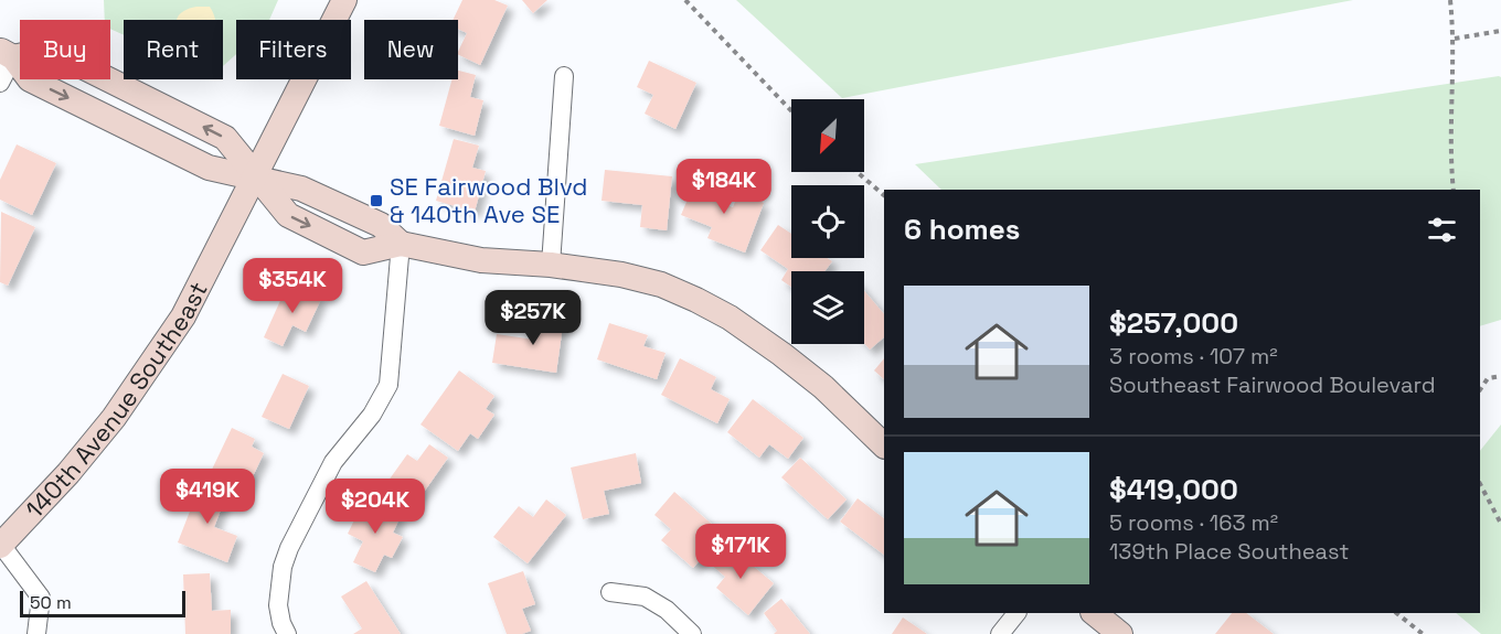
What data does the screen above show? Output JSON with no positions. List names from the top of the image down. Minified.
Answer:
{"streets":{"street":["140th Avenue Southeast"]},"places":{"transit":["SE Fairwood Blvd & 140th Ave SE"]},"scale_bar":"50 m","north":"bottom left","page":{"chip":["Buy","Rent","Filters","New"],"price":["$184K","$354K","$257K","$419K","$204K","$171K"],"heading":"6 homes","list":[{"name":"$257,000","note":"3 rooms · 107 m² · Southeast Fairwood Boulevard"},{"name":"$419,000","note":"5 rooms · 163 m² · 139th Place Southeast"}],"scale":"50 m"}}
